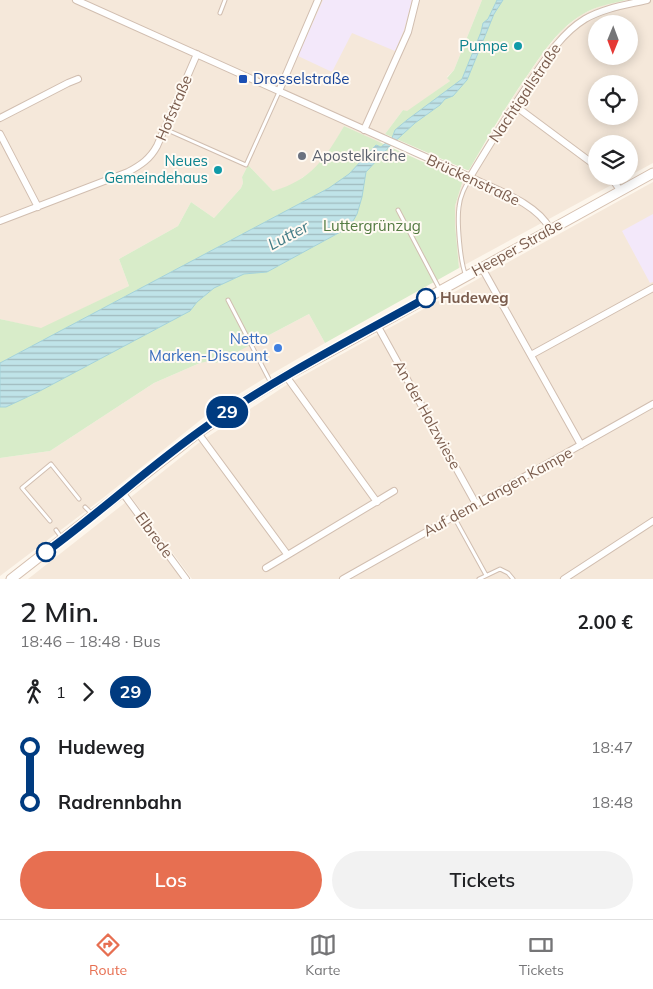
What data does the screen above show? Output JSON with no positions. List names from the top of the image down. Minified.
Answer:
{"streets":{"main road":["Heeper Straße"],"street":["Nachtigallstraße","Hofstraße","Brückenstraße","An der Holzwiese","Auf dem Langen Kampe","Elbrede"]},"crossings":[["Nachtigallstraße","Brückenstraße"],["Hofstraße","Brückenstraße"],["Brückenstraße","Heeper Straße"],["Heeper Straße","An der Holzwiese"],["Heeper Straße","Elbrede"],["An der Holzwiese","Auf dem Langen Kampe"]],"water":["Lutter"],"parks":["Luttergrünzug"],"places":{"other":["Pumpe","Apostelkirche","Neues Gemeindehaus","Hudeweg","Netto Marken-Discount"],"transit":["Drosselstraße"]},"lines":["bus line 29"],"north":"bottom","page":{"on_map":"29","heading":["2 Min.","18:46 – 18:48 · Bus","2.00 €"],"legs":["1","29"],"list":[{"name":"Hudeweg","value":"18:47"},{"name":"Radrennbahn","value":"18:48"}],"buttons":["Los","Tickets"],"tabs":["Route","Karte","Tickets"]}}
